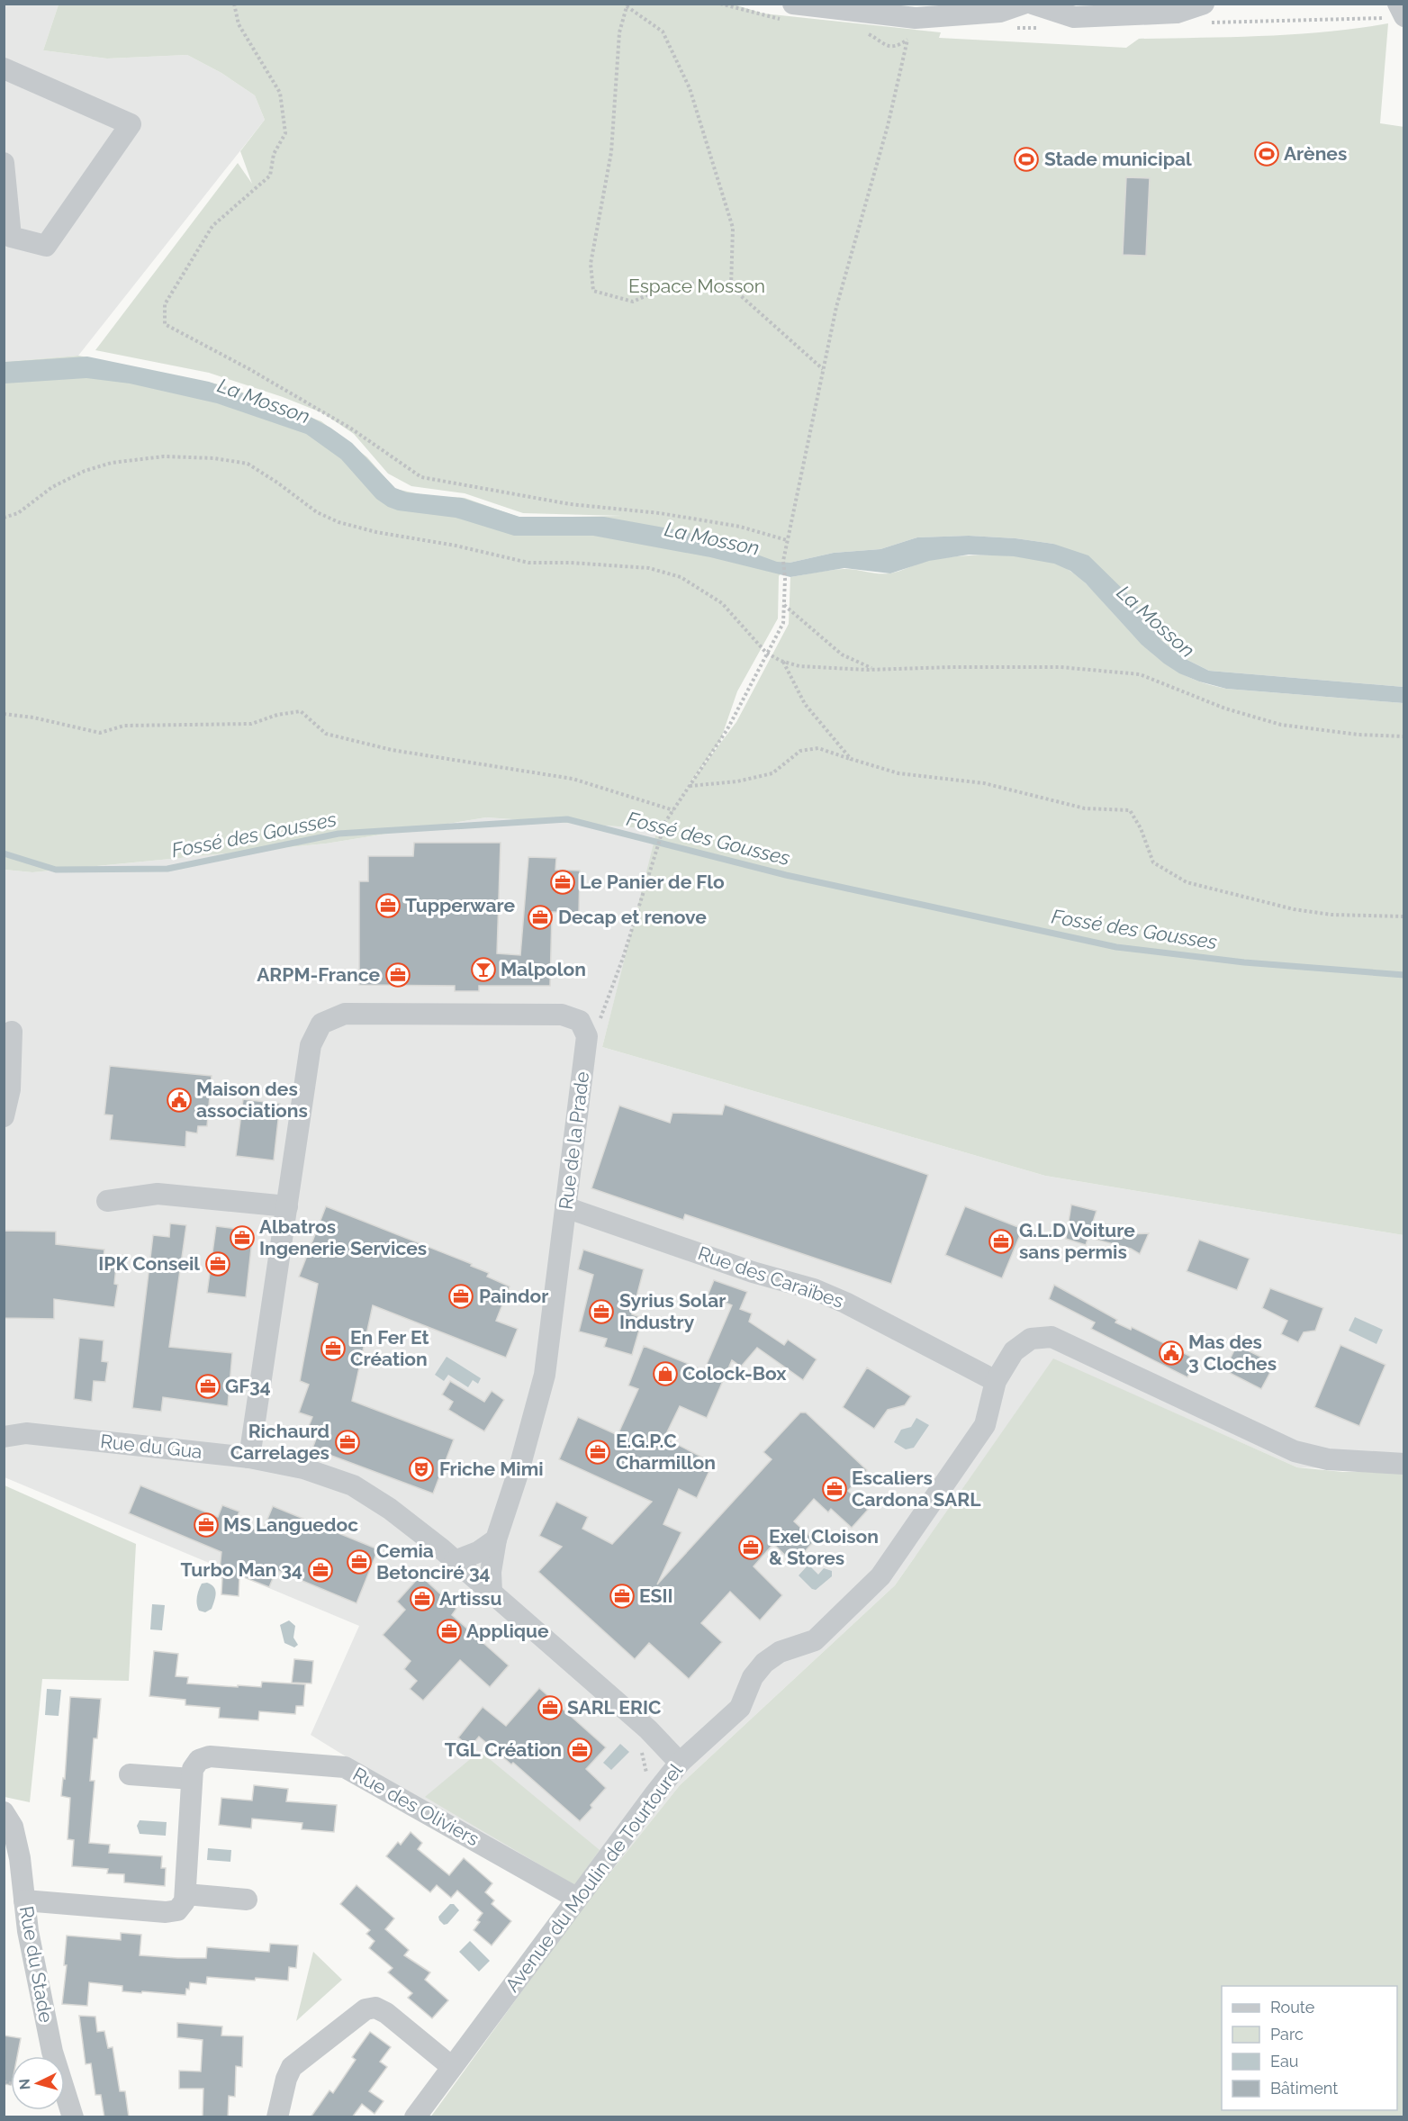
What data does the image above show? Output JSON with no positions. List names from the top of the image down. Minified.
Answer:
{"streets":{"street":["Rue de la Prade","Rue des Caraïbes","Rue du Gua","Rue des Oliviers","Avenue du Moulin de Tourtourel","Rue du Stade"]},"crossings":[["Rue de la Prade","Rue des Caraïbes"],["Rue de la Prade","Rue du Gua"],["Rue des Caraïbes","Avenue du Moulin de Tourtourel"],["Rue du Gua","Avenue du Moulin de Tourtourel"],["Rue des Oliviers","Avenue du Moulin de Tourtourel"]],"water":["La Mosson","Fossé des Gousses"],"parks":["Espace Mosson"],"places":{"sports":["Arènes","Stade municipal"],"office":["Le Panier de Flo","Tupperware","Decap et renove","ARPM-France","Albatros Ingenerie Services","G.L.D Voiture sans permis","IPK Conseil","Paindor","Syrius Solar Industry","En Fer Et Création","GF34","Richaurd Carrelages","E.G.P.C Charmillon","Escaliers Cardona SARL","MS Languedoc","Exel Cloison & Stores","Cemia Betonciré 34","Turbo Man 34","ESII","Artissu","Applique","SARL ERIC","TGL Création"],"bar":["Malpolon"],"public building":["Maison des associations","Mas des 3 Cloches"],"shop":["Colock-Box"],"theatre":["Friche Mimi"]},"legend":["Route","Parc","Eau","Bâtiment"],"north":"left"}
